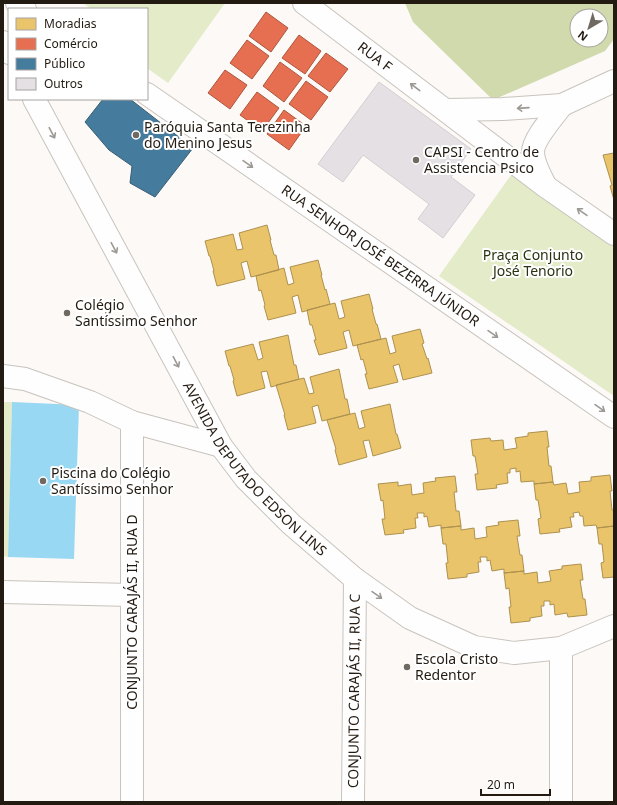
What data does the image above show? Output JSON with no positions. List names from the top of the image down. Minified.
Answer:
{"streets":{"street":["RUA F","RUA SENHOR JOSÉ BEZERRA JÚNIOR","AVENIDA DEPUTADO EDSON LINS","CONJUNTO CARAJÁS II, RUA D","CONJUNTO CARAJÁS II, RUA C"]},"crossings":[["AVENIDA DEPUTADO EDSON LINS","CONJUNTO CARAJÁS II, RUA C"]],"one_way":["RUA F","RUA SENHOR JOSÉ BEZERRA JÚNIOR","AVENIDA DEPUTADO EDSON LINS"],"parks":["Praça Conjunto José Tenorio"],"places":["Paróquia Santa Terezinha do Menino Jesus","CAPSI - Centro de Assistencia Psico","Colégio Santíssimo Senhor","Piscina do Colégio Santíssimo Senhor","Escola Cristo Redentor"],"legend":["Moradias","Comércio","Público","Outros"],"scale_bar":"20 m","north":"bottom left"}
